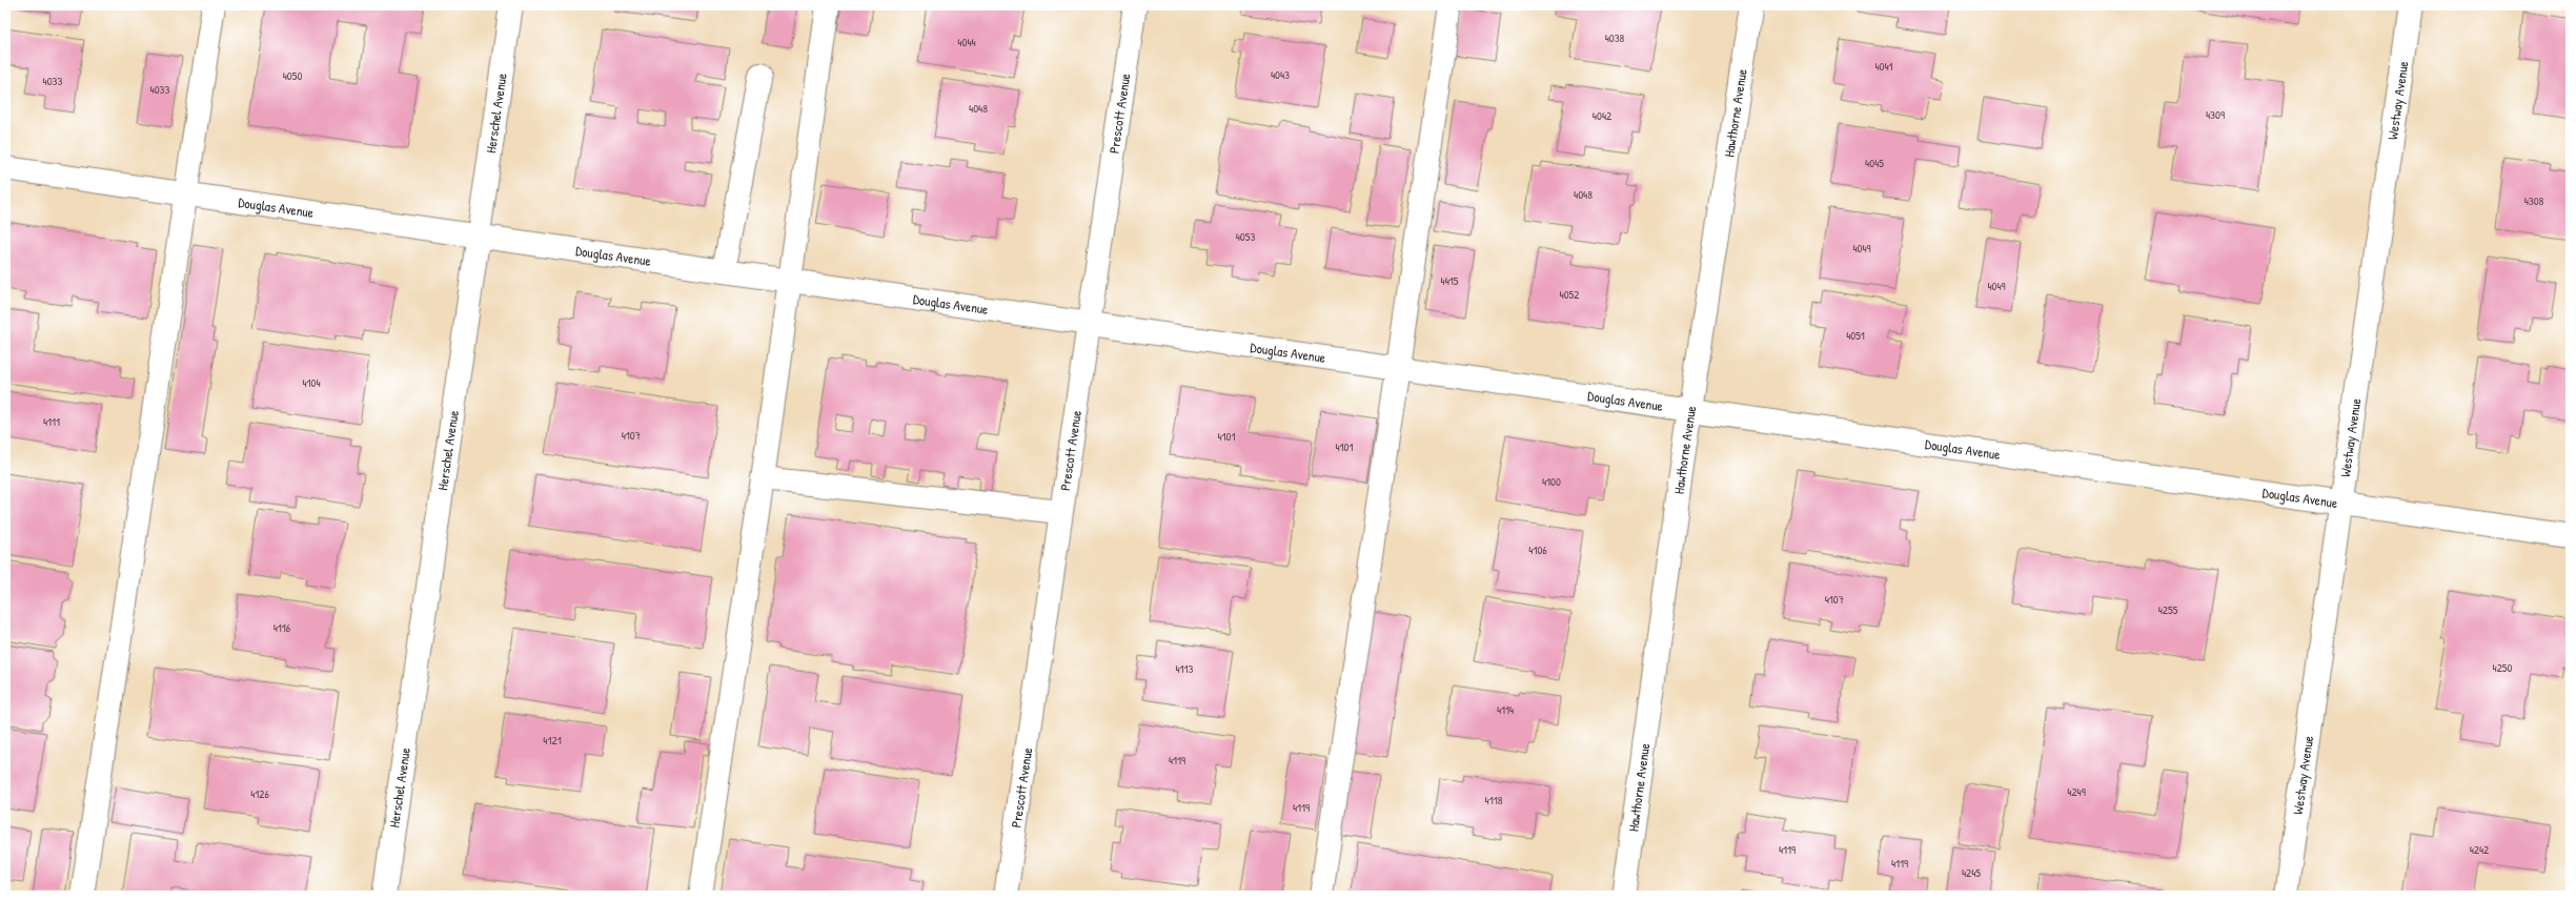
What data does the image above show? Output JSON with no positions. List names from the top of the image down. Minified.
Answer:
{"streets":{"street":["Westway Avenue","Herschel Avenue","Prescott Avenue","Hawthorne Avenue","Douglas Avenue"]},"crossings":[["Westway Avenue","Douglas Avenue"],["Herschel Avenue","Douglas Avenue"],["Prescott Avenue","Douglas Avenue"],["Hawthorne Avenue","Douglas Avenue"]],"house_numbers":["4038","4044","4041","4043","4050","4033","4033","4048","4309","4042","4045","4048","4308","4053","4049","4415","4049","4052","4051","4104","4111","4107","4101","4101","4100","4106","4107","4255","4116","4250","4113","4114","4121","4119","4249","4126","4118","4119","4119","4242","4119","4245"]}
